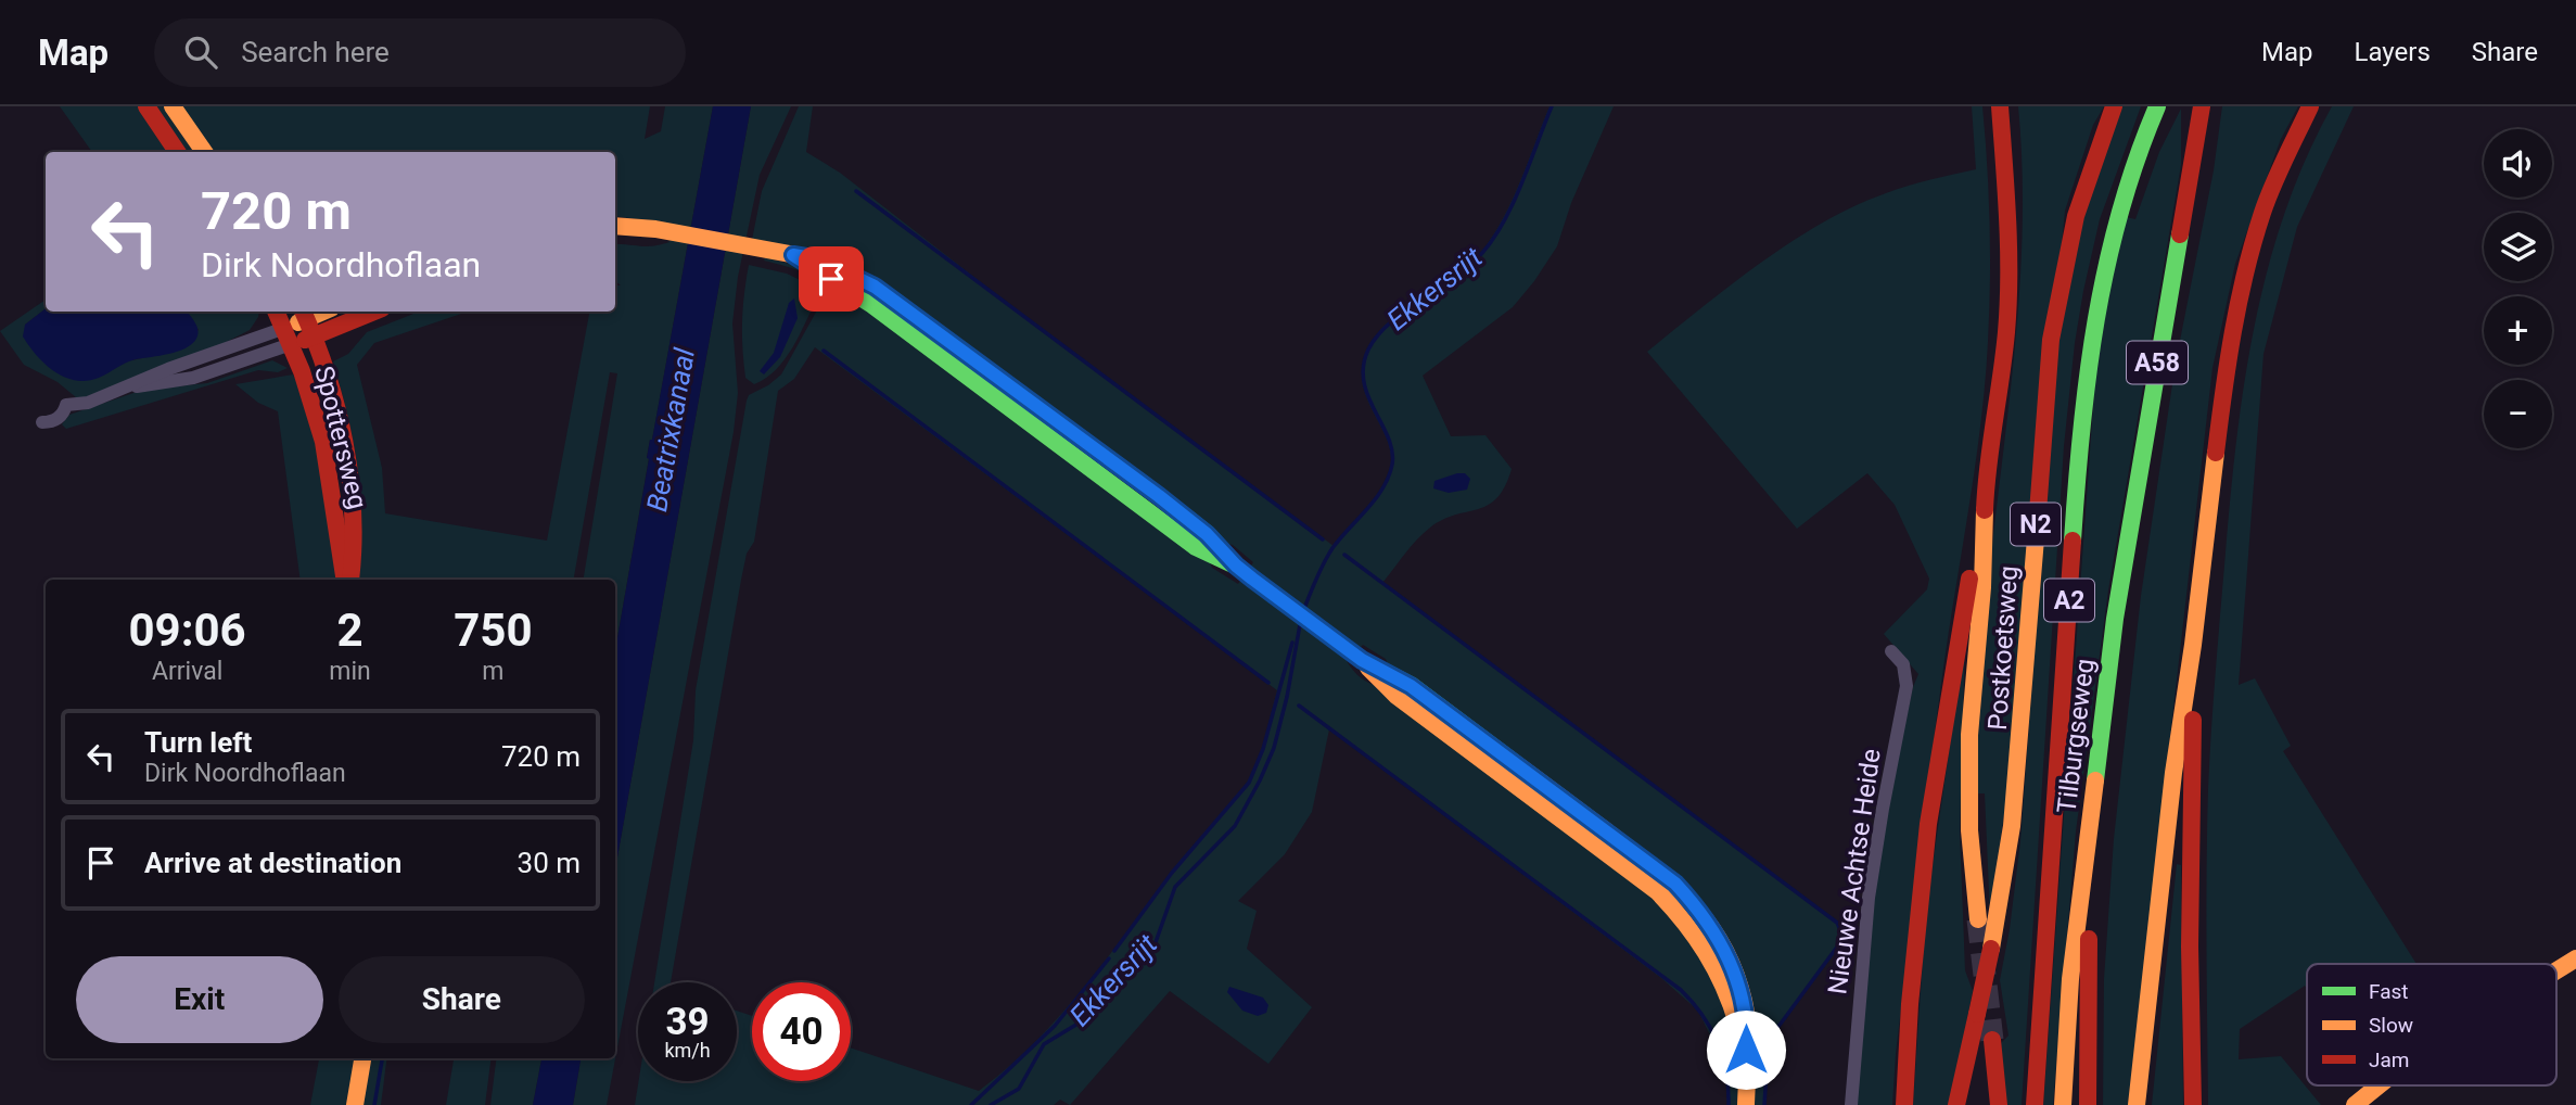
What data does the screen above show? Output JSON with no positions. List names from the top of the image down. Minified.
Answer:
{"streets":{"main road":["A58","Spottersweg","N2","A2","Postkoetsweg","Tilburgseweg"],"street":["Nieuwe Achtse Heide"]},"water":["Ekkersrijt","Beatrixkanaal"],"legend":["Fast","Slow","Jam"],"page":{"header":"Map","search":"Search here","nav":["Map","Layers","Share"],"map_buttons":["+","−"],"turn":["720 m","Dirk Noordhoflaan"],"eta":["09:06","Arrival","2","min","750","m"],"list":[{"name":"Turn left","note":"Dirk Noordhoflaan","value":"720 m"},{"name":"Arrive at destination","value":"30 m"}],"buttons":["Exit","Share"],"speed":"39 km/h","limit":"40"}}
